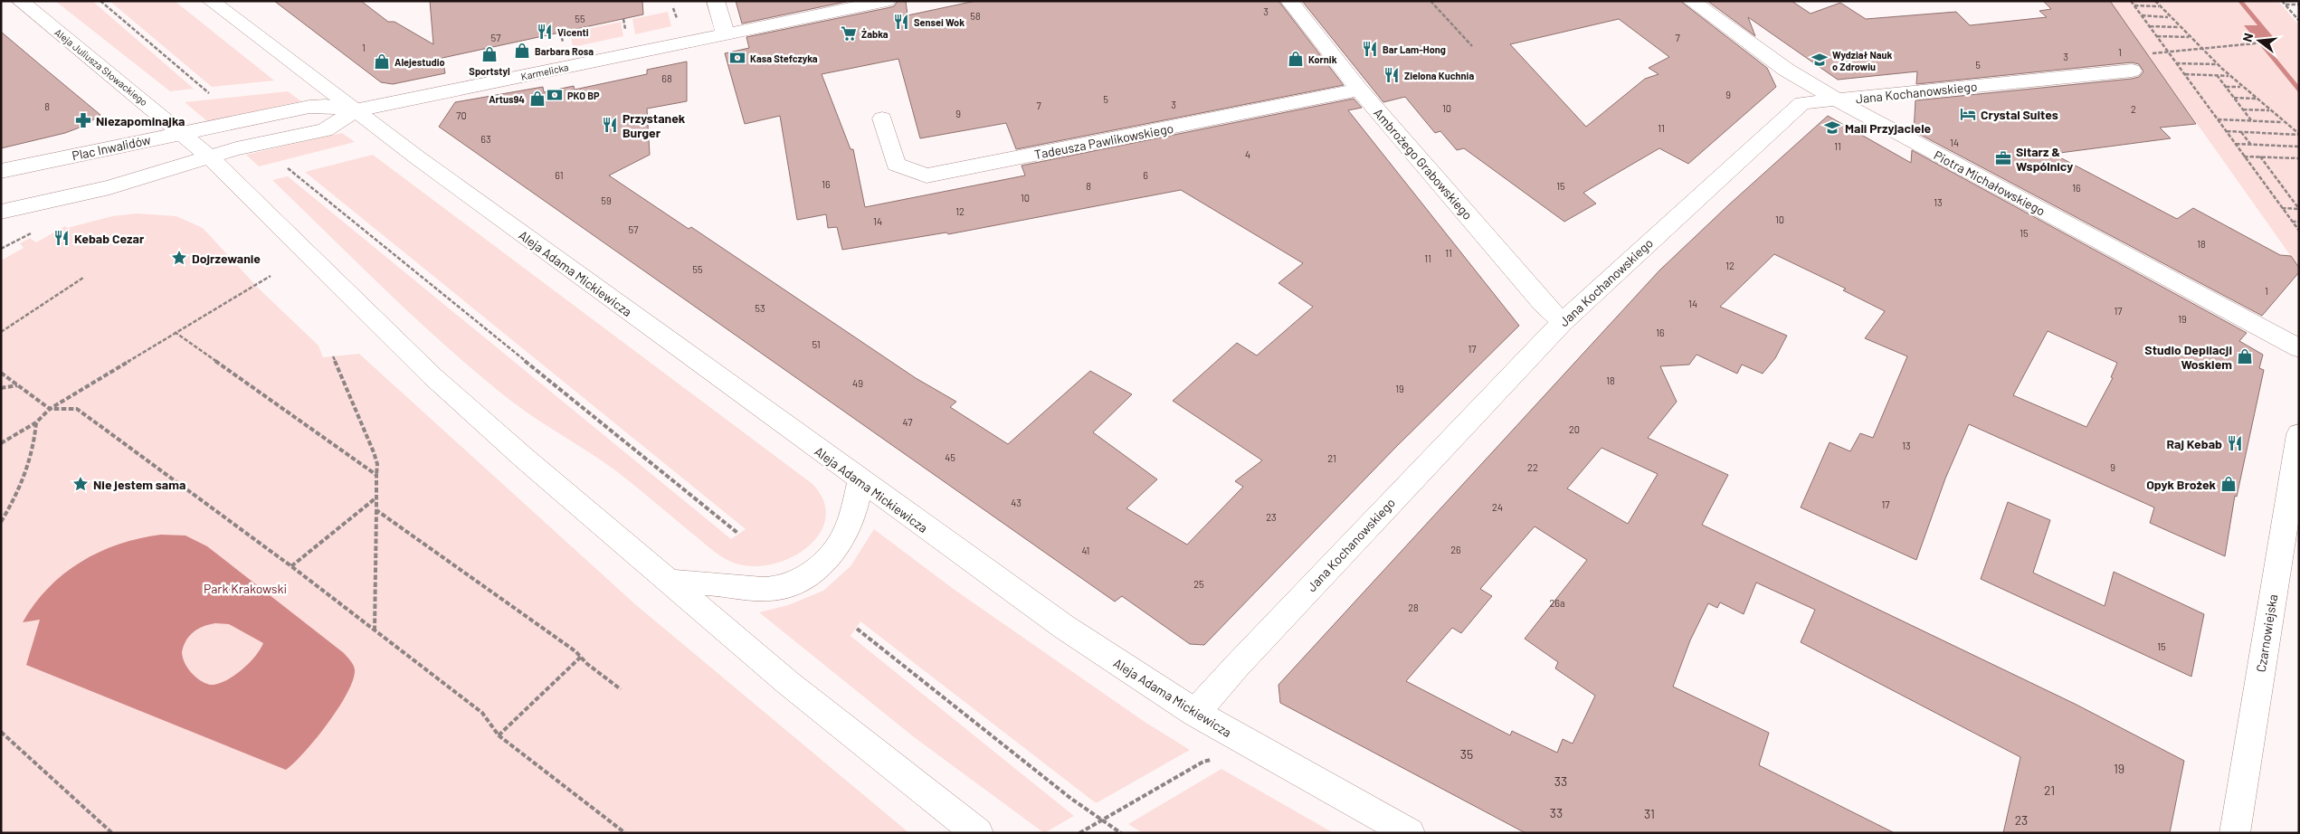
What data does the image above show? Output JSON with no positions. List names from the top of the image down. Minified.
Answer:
{"streets":{"street":["Aleja Juliusza Słowackiego","Karmelicka","Jana Kochanowskiego","Tadeusza Pawlikowskiego","Plac Inwalidów","Ambrożego Grabowskiego","Piotra Michałowskiego","Aleja Adama Mickiewicza","Czarnowiejska"]},"crossings":[["Aleja Juliusza Słowackiego","Plac Inwalidów"],["Karmelicka","Plac Inwalidów"],["Karmelicka","Aleja Adama Mickiewicza"],["Jana Kochanowskiego","Ambrożego Grabowskiego"],["Jana Kochanowskiego","Piotra Michałowskiego"],["Jana Kochanowskiego","Aleja Adama Mickiewicza"],["Tadeusza Pawlikowskiego","Ambrożego Grabowskiego"],["Plac Inwalidów","Aleja Adama Mickiewicza"]],"parks":["Park Krakowski"],"places":{"restaurant":["Sensei Wok","Vicenti","Bar Lam-Hong","Zielona Kuchnia","Przystanek Burger","Kebab Cezar","Raj Kebab"],"supermarket":["Żabka"],"shop":["Barbara Rosa","Sportstyl","Kornik","Alejestudio","Artus94","Studio Depilacji Woskiem","Opyk Brożek"],"bank":["Kasa Stefczyka","PKO BP"],"school or university":["Wydział Nauk o Zdrowiu","Mali Przyjaciele"],"hotel":["Crystal Suites"],"pharmacy":["Niezapominajka"],"office":["Sitarz & Wspólnicy"],"place":["Dojrzewanie","Nie jestem sama"]},"house_numbers":["3","58","55","57","7","1","1","3","5","68","9","5","3","7","8","10","2","9","70","11","63","14","11","4","61","6","16","8","15","16","10","59","13","12","10","14","57","15","18","11","11","12","55","1","14","53","17","19","16","51","17","18","49","19","47","20","13","45","21","22","9","43","17","24","23","26","41","25","26a","28","15","35","19","33","21","33","31","23"],"north":"left"}
